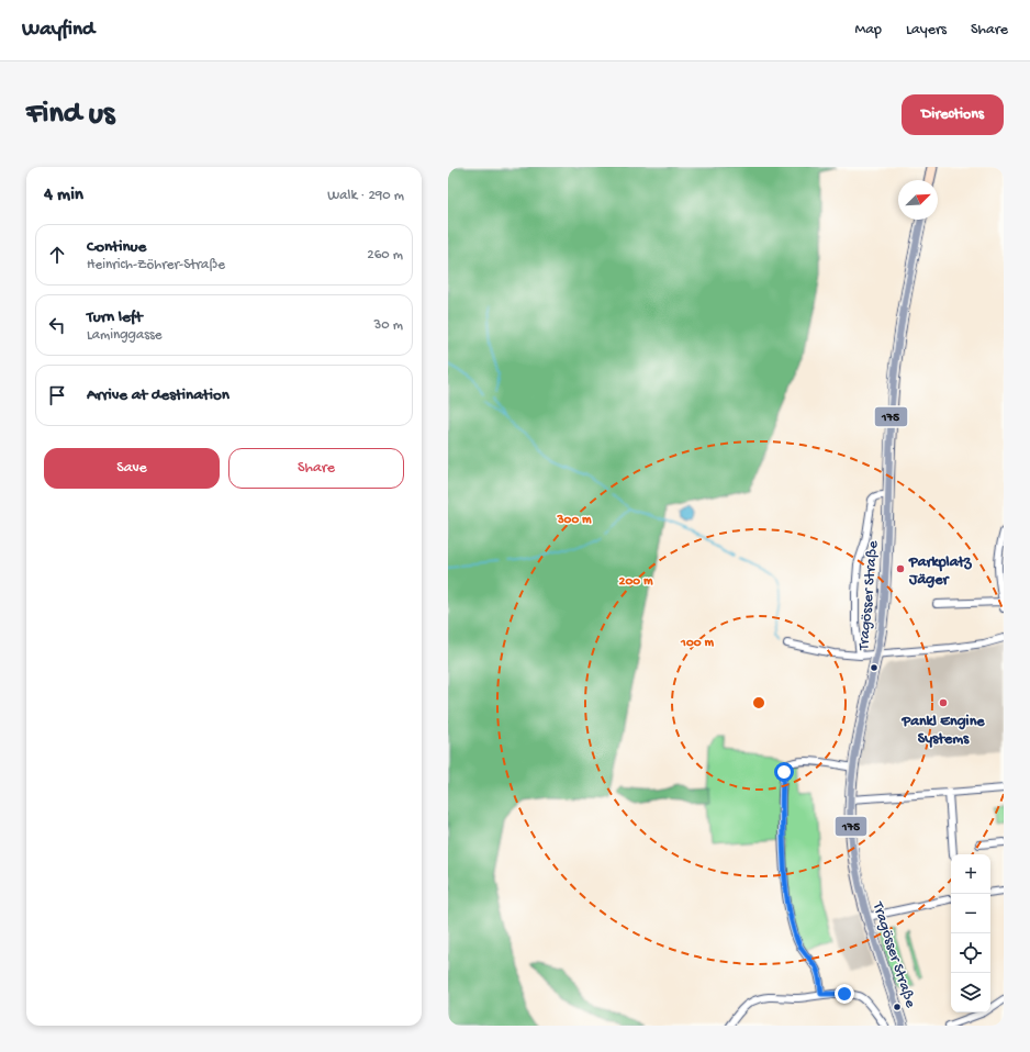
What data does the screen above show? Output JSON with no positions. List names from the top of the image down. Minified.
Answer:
{"streets":{"main road":["Tragösser Straße"]},"places":["Parkplatz Jäger","Pankl Engine Systems"],"lines":["transit line 175"],"north":"top right","page":{"header":"Wayfind","nav":["Map","Layers","Share"],"buttons":["Directions",["Save","Share"]],"title":"Find us","heading":["4 min","Walk · 290 m"],"list":[["Continue","Heinrich-Zöhrer-Straße","260 m"],["Turn left","Laminggasse","30 m"],"Arrive at destination"],"map_buttons":["+","−"]},"rings":["300 m","200 m","100 m"]}
